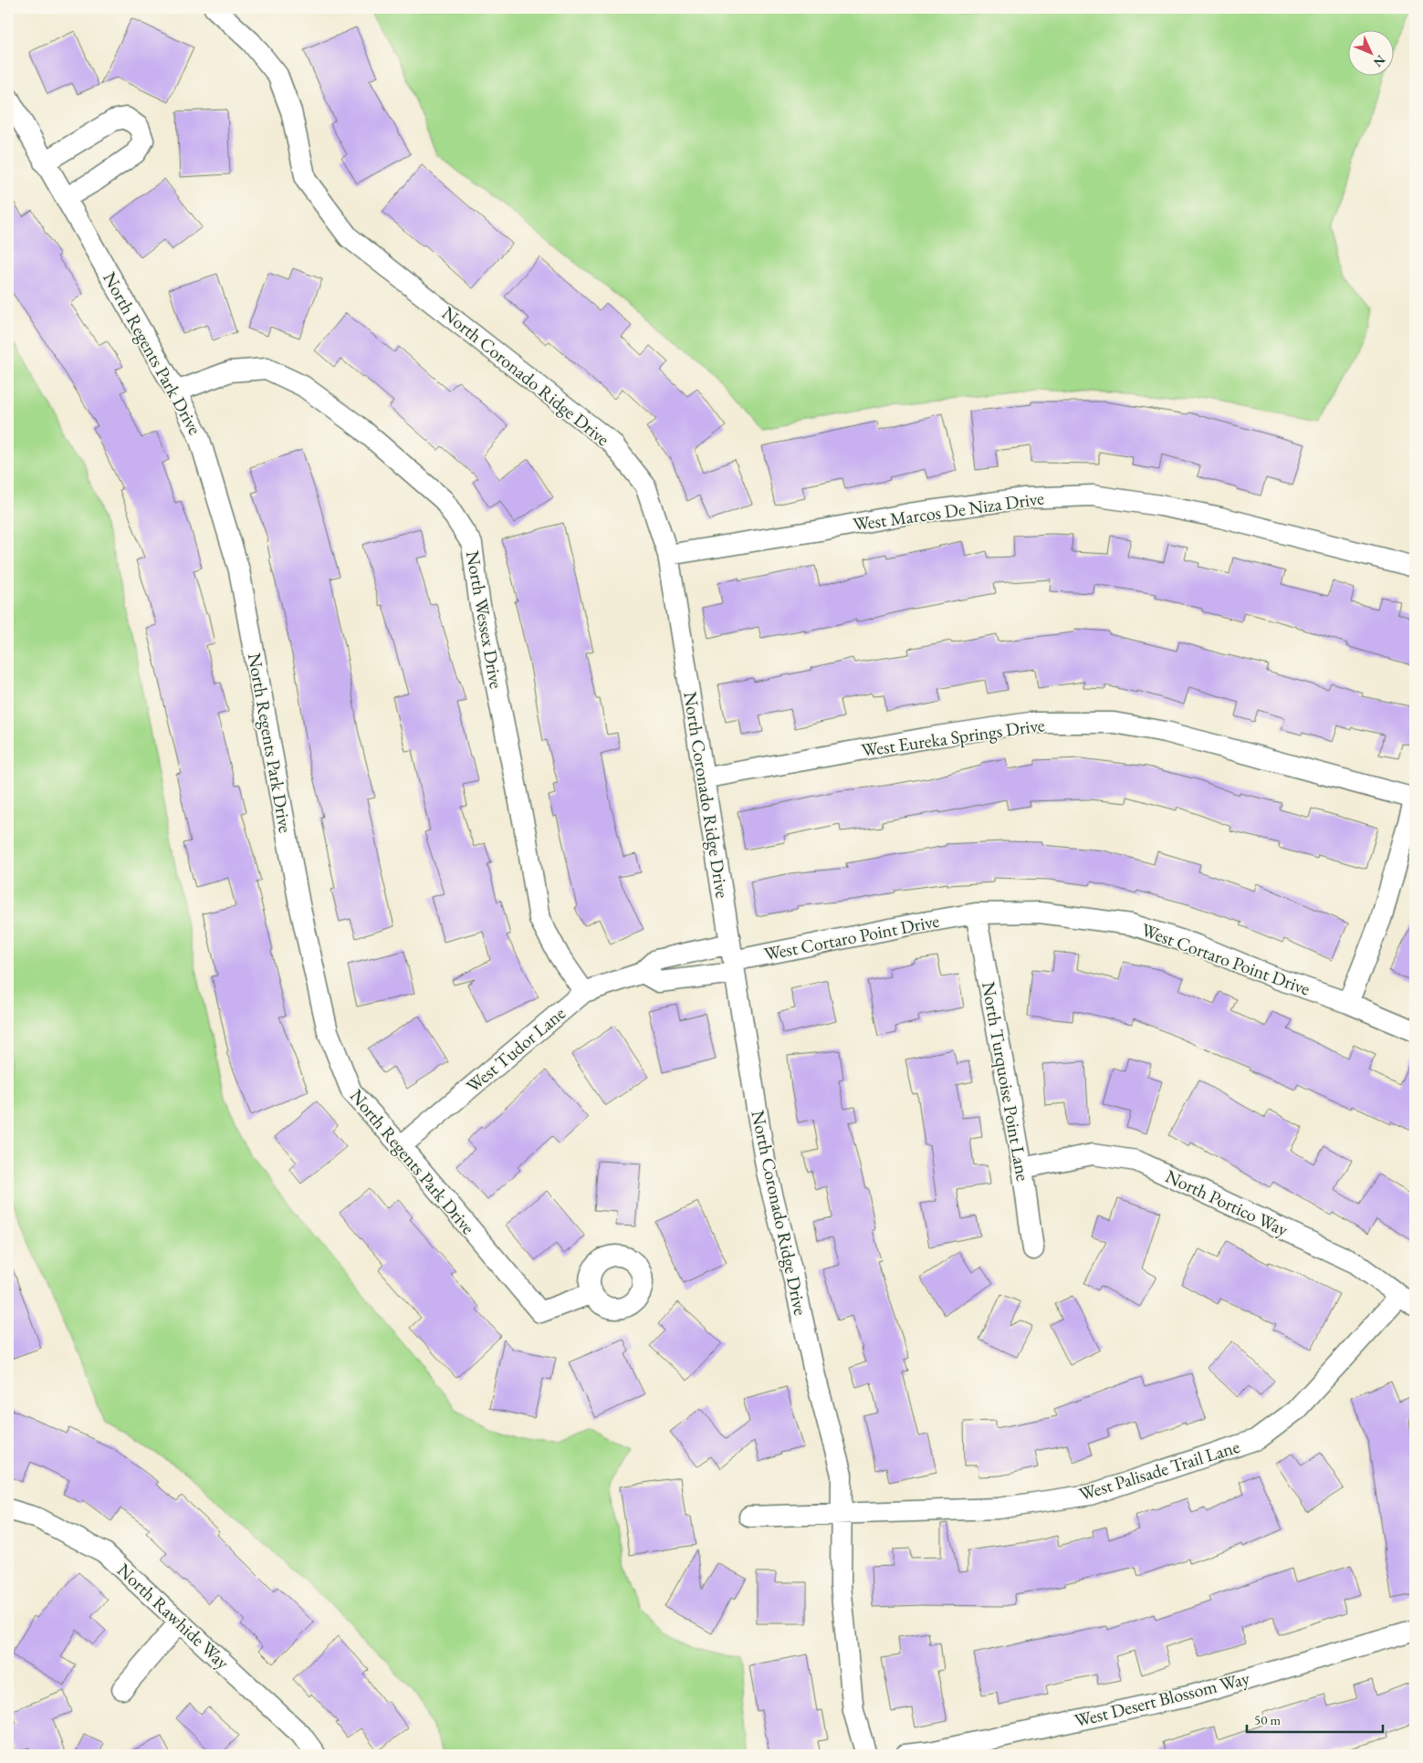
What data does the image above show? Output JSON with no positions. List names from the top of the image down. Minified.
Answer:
{"streets":{"street":["North Regents Park Drive","North Coronado Ridge Drive","West Marcos De Niza Drive","North Wessex Drive","West Eureka Springs Drive","West Cortaro Point Drive","West Tudor Lane","North Turquoise Point Lane","North Portico Way","West Palisade Trail Lane","North Rawhide Way","West Desert Blossom Way"]},"crossings":[["North Regents Park Drive","North Wessex Drive"],["North Regents Park Drive","West Tudor Lane"],["North Coronado Ridge Drive","West Marcos De Niza Drive"],["North Coronado Ridge Drive","West Eureka Springs Drive"],["North Coronado Ridge Drive","West Cortaro Point Drive"],["North Coronado Ridge Drive","West Tudor Lane"],["North Coronado Ridge Drive","West Palisade Trail Lane"],["North Wessex Drive","West Tudor Lane"],["West Cortaro Point Drive","West Tudor Lane"],["West Cortaro Point Drive","North Turquoise Point Lane"],["North Turquoise Point Lane","North Portico Way"],["North Portico Way","West Palisade Trail Lane"]],"scale_bar":"50 m","north":"bottom right"}
